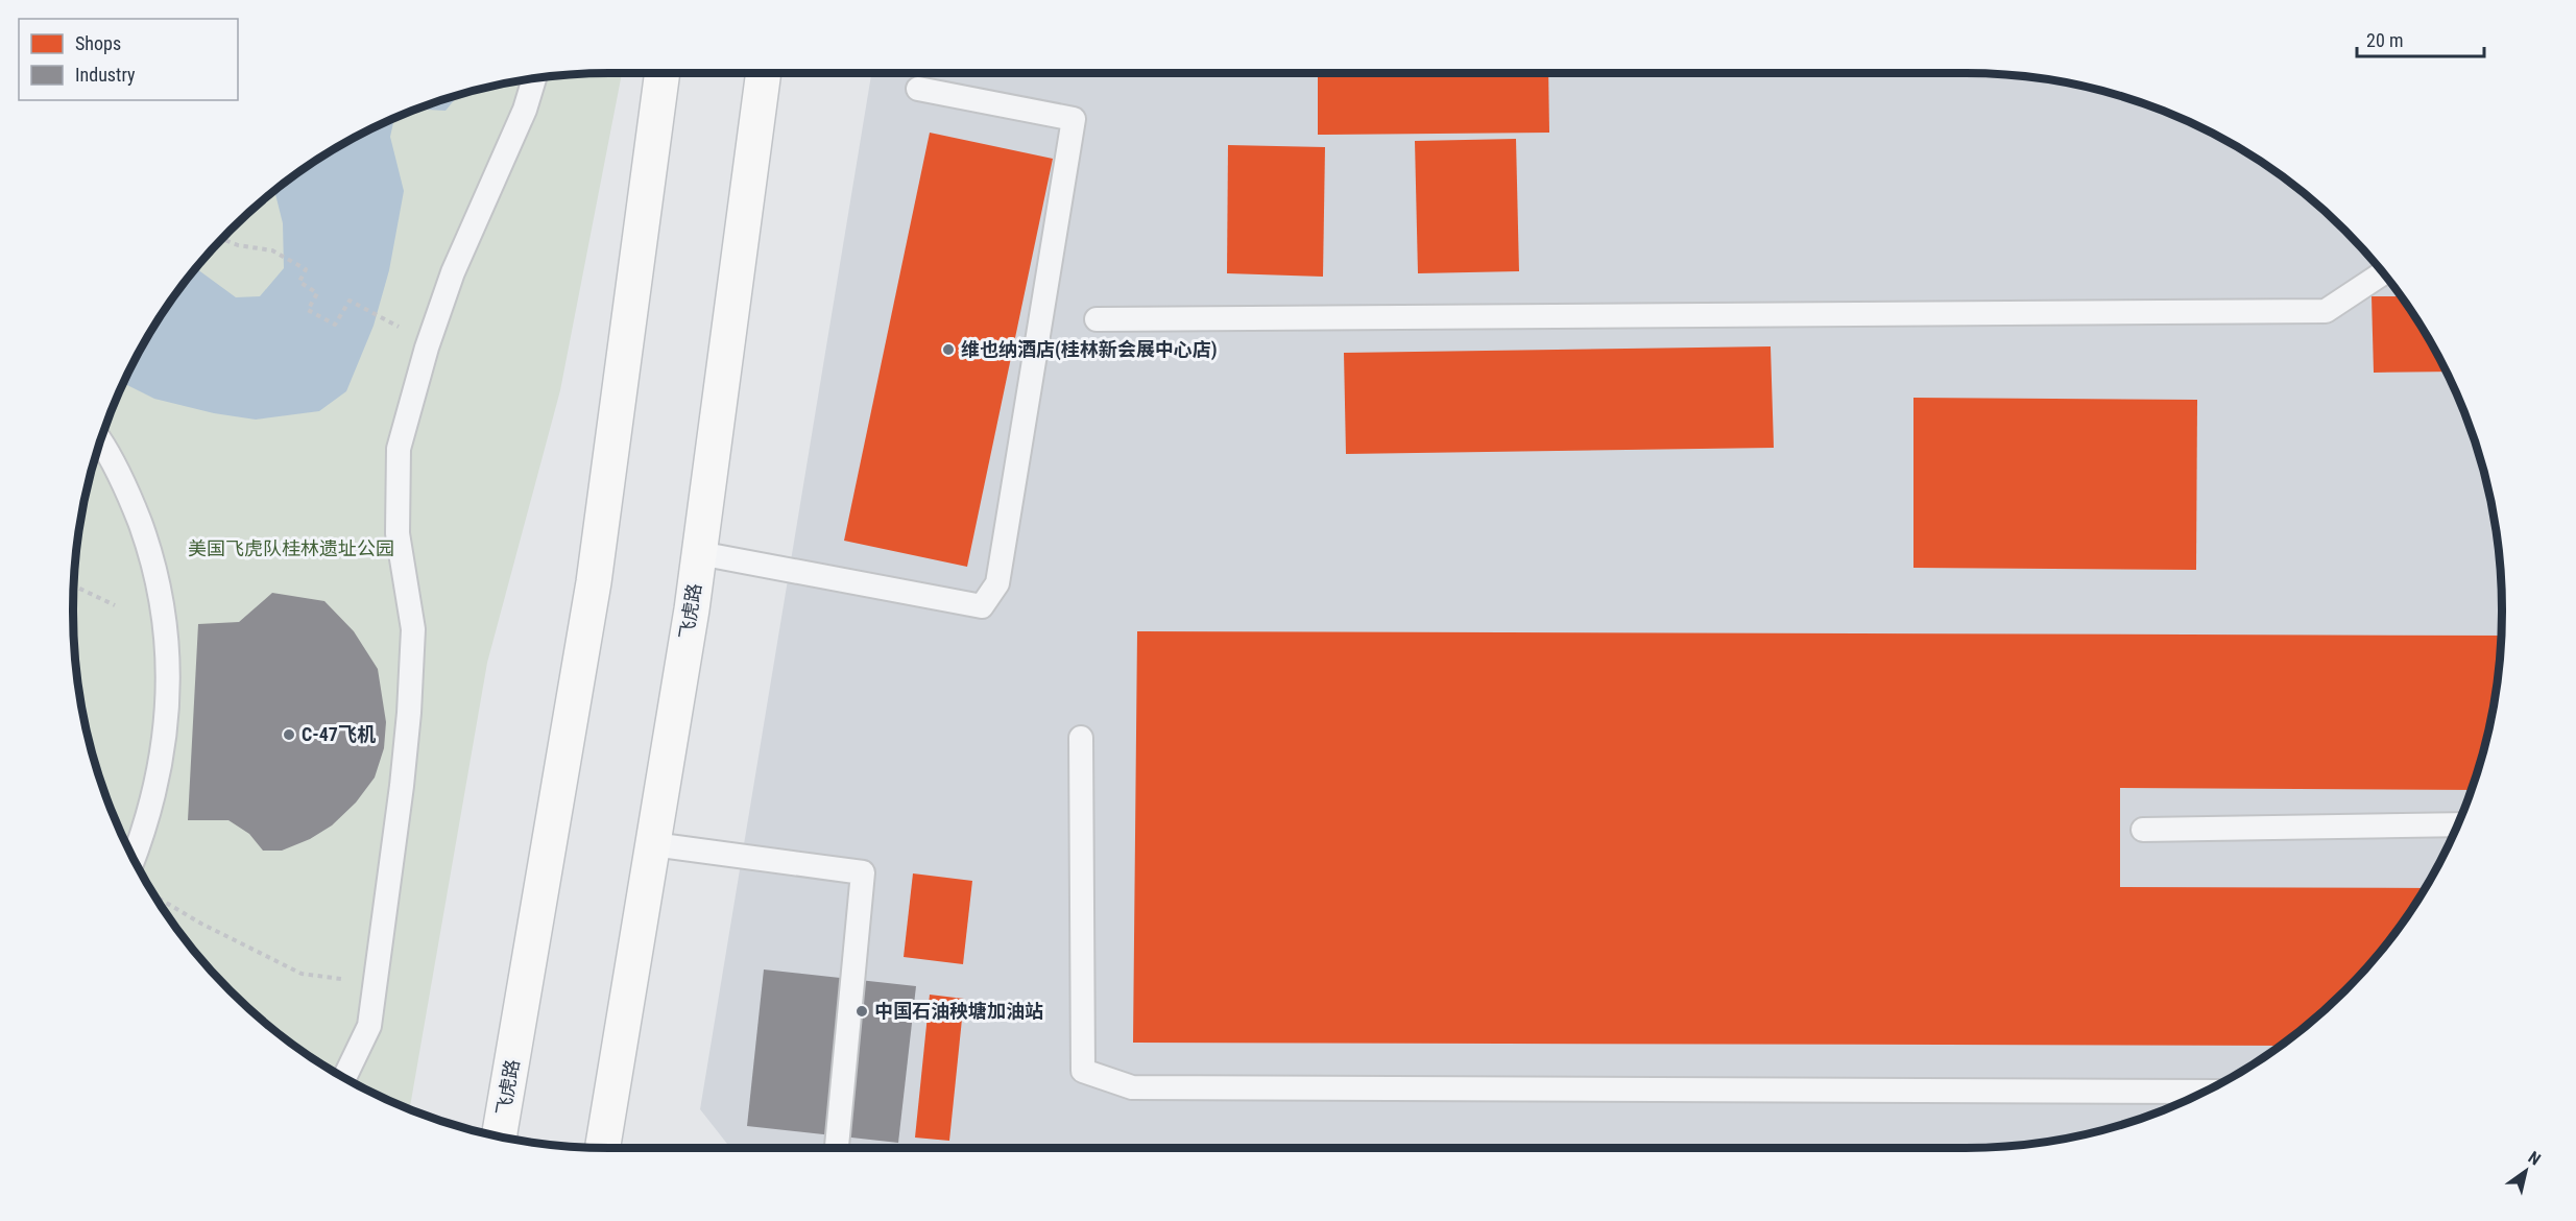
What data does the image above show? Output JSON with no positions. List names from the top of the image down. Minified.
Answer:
{"streets":{"main road":["飞虎路"]},"parks":["美国飞虎队桂林遗址公园"],"places":["维也纳酒店(桂林新会展中心店)","C-47飞机","中国石油秧塘加油站"],"legend":["Shops","Industry"],"scale_bar":"20 m","north":"top right"}
